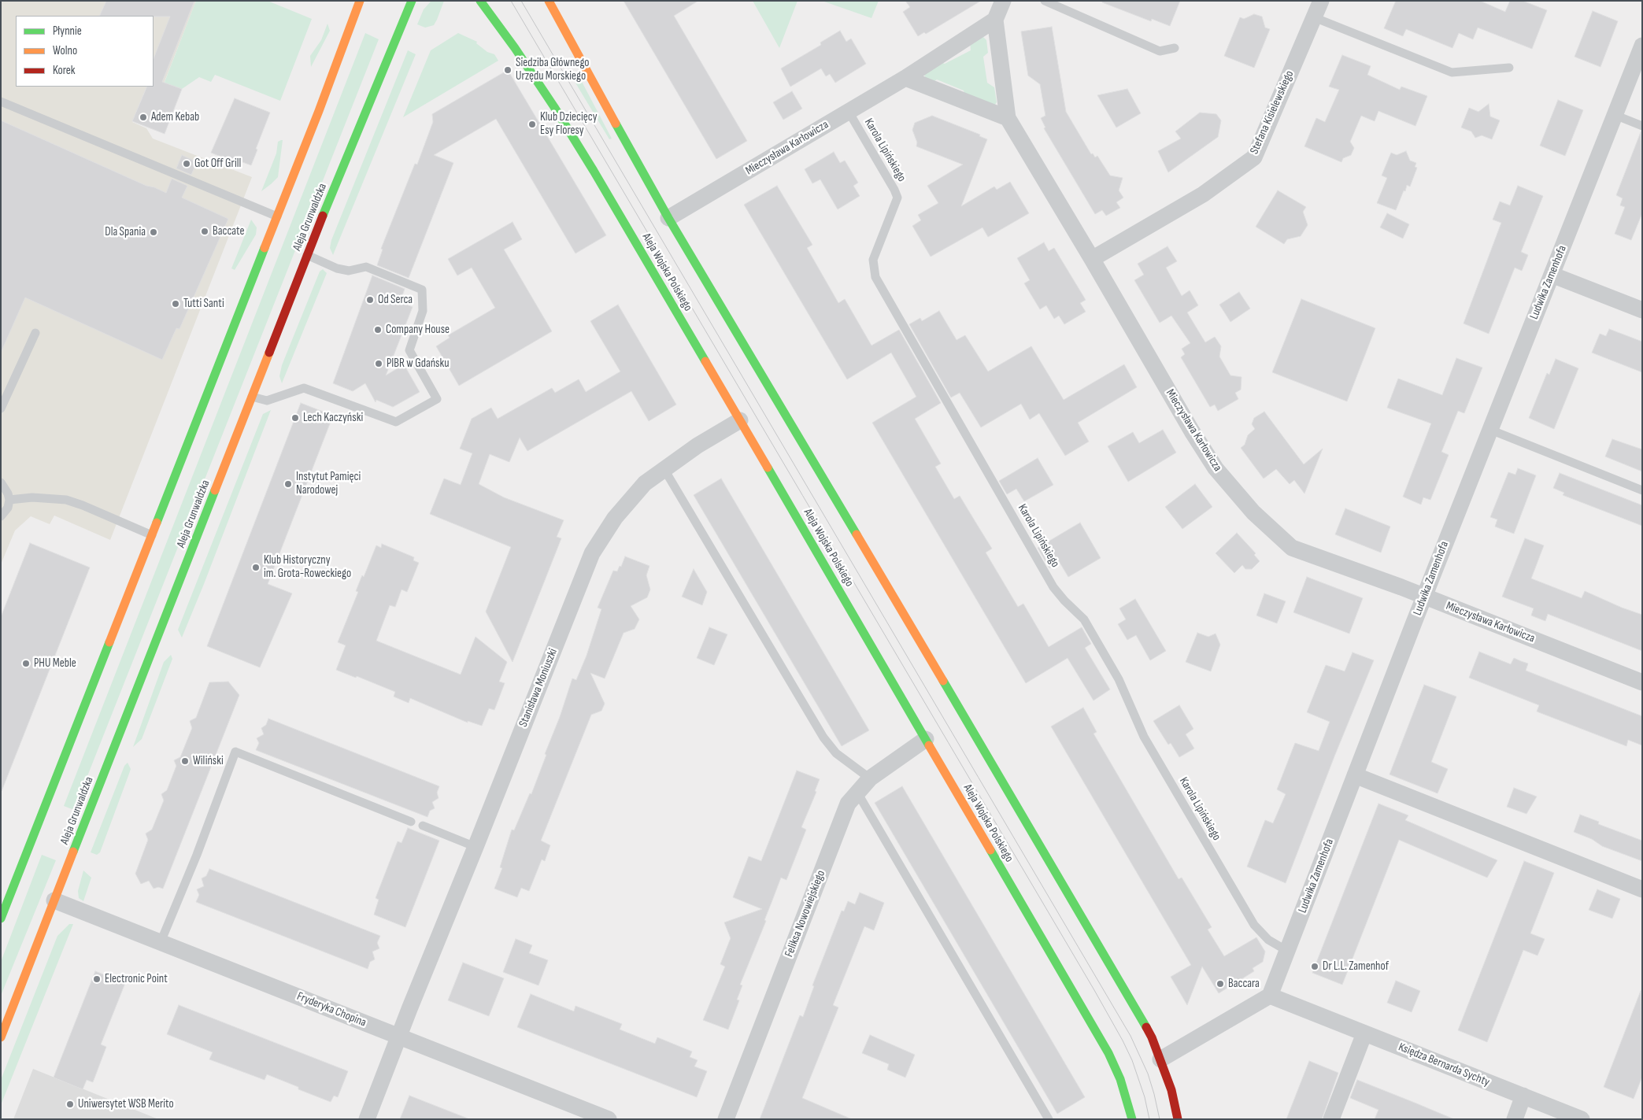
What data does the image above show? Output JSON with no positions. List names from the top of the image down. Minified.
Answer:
{"streets":{"street":["Stefana Kisielewskiego","Mieczysława Karłowicza","Aleja Grunwaldzka","Aleja Wojska Polskiego","Ludwika Zamenhofa","Stanisława Moniuszki","Feliksa Nowowiejskiego","Fryderyka Chopina","Księdza Bernarda Sychty"],"lane":["Karola Lipińskiego"]},"crossings":[["Stefana Kisielewskiego","Mieczysława Karłowicza"],["Mieczysława Karłowicza","Karola Lipińskiego"],["Mieczysława Karłowicza","Ludwika Zamenhofa"],["Karola Lipińskiego","Ludwika Zamenhofa"],["Aleja Grunwaldzka","Fryderyka Chopina"],["Aleja Wojska Polskiego","Stanisława Moniuszki"],["Aleja Wojska Polskiego","Feliksa Nowowiejskiego"],["Ludwika Zamenhofa","Księdza Bernarda Sychty"],["Stanisława Moniuszki","Fryderyka Chopina"]],"places":["Siedziba Głównego Urzędu Morskiego","Adem Kebab","Klub Dziecięcy Esy Floresy","Got Off Grill","Baccate","Dla Spania","Od Serca","Tutti Santi","Company House","PIBR w Gdańsku","Lech Kaczyński","Instytut Pamięci Narodowej","Klub Historyczny im. Grota-Roweckiego","PHU Meble","Wiliński","Dr L.L. Zamenhof","Electronic Point","Baccara","Uniwersytet WSB Merito"],"legend":["Płynnie","Wolno","Korek"]}
